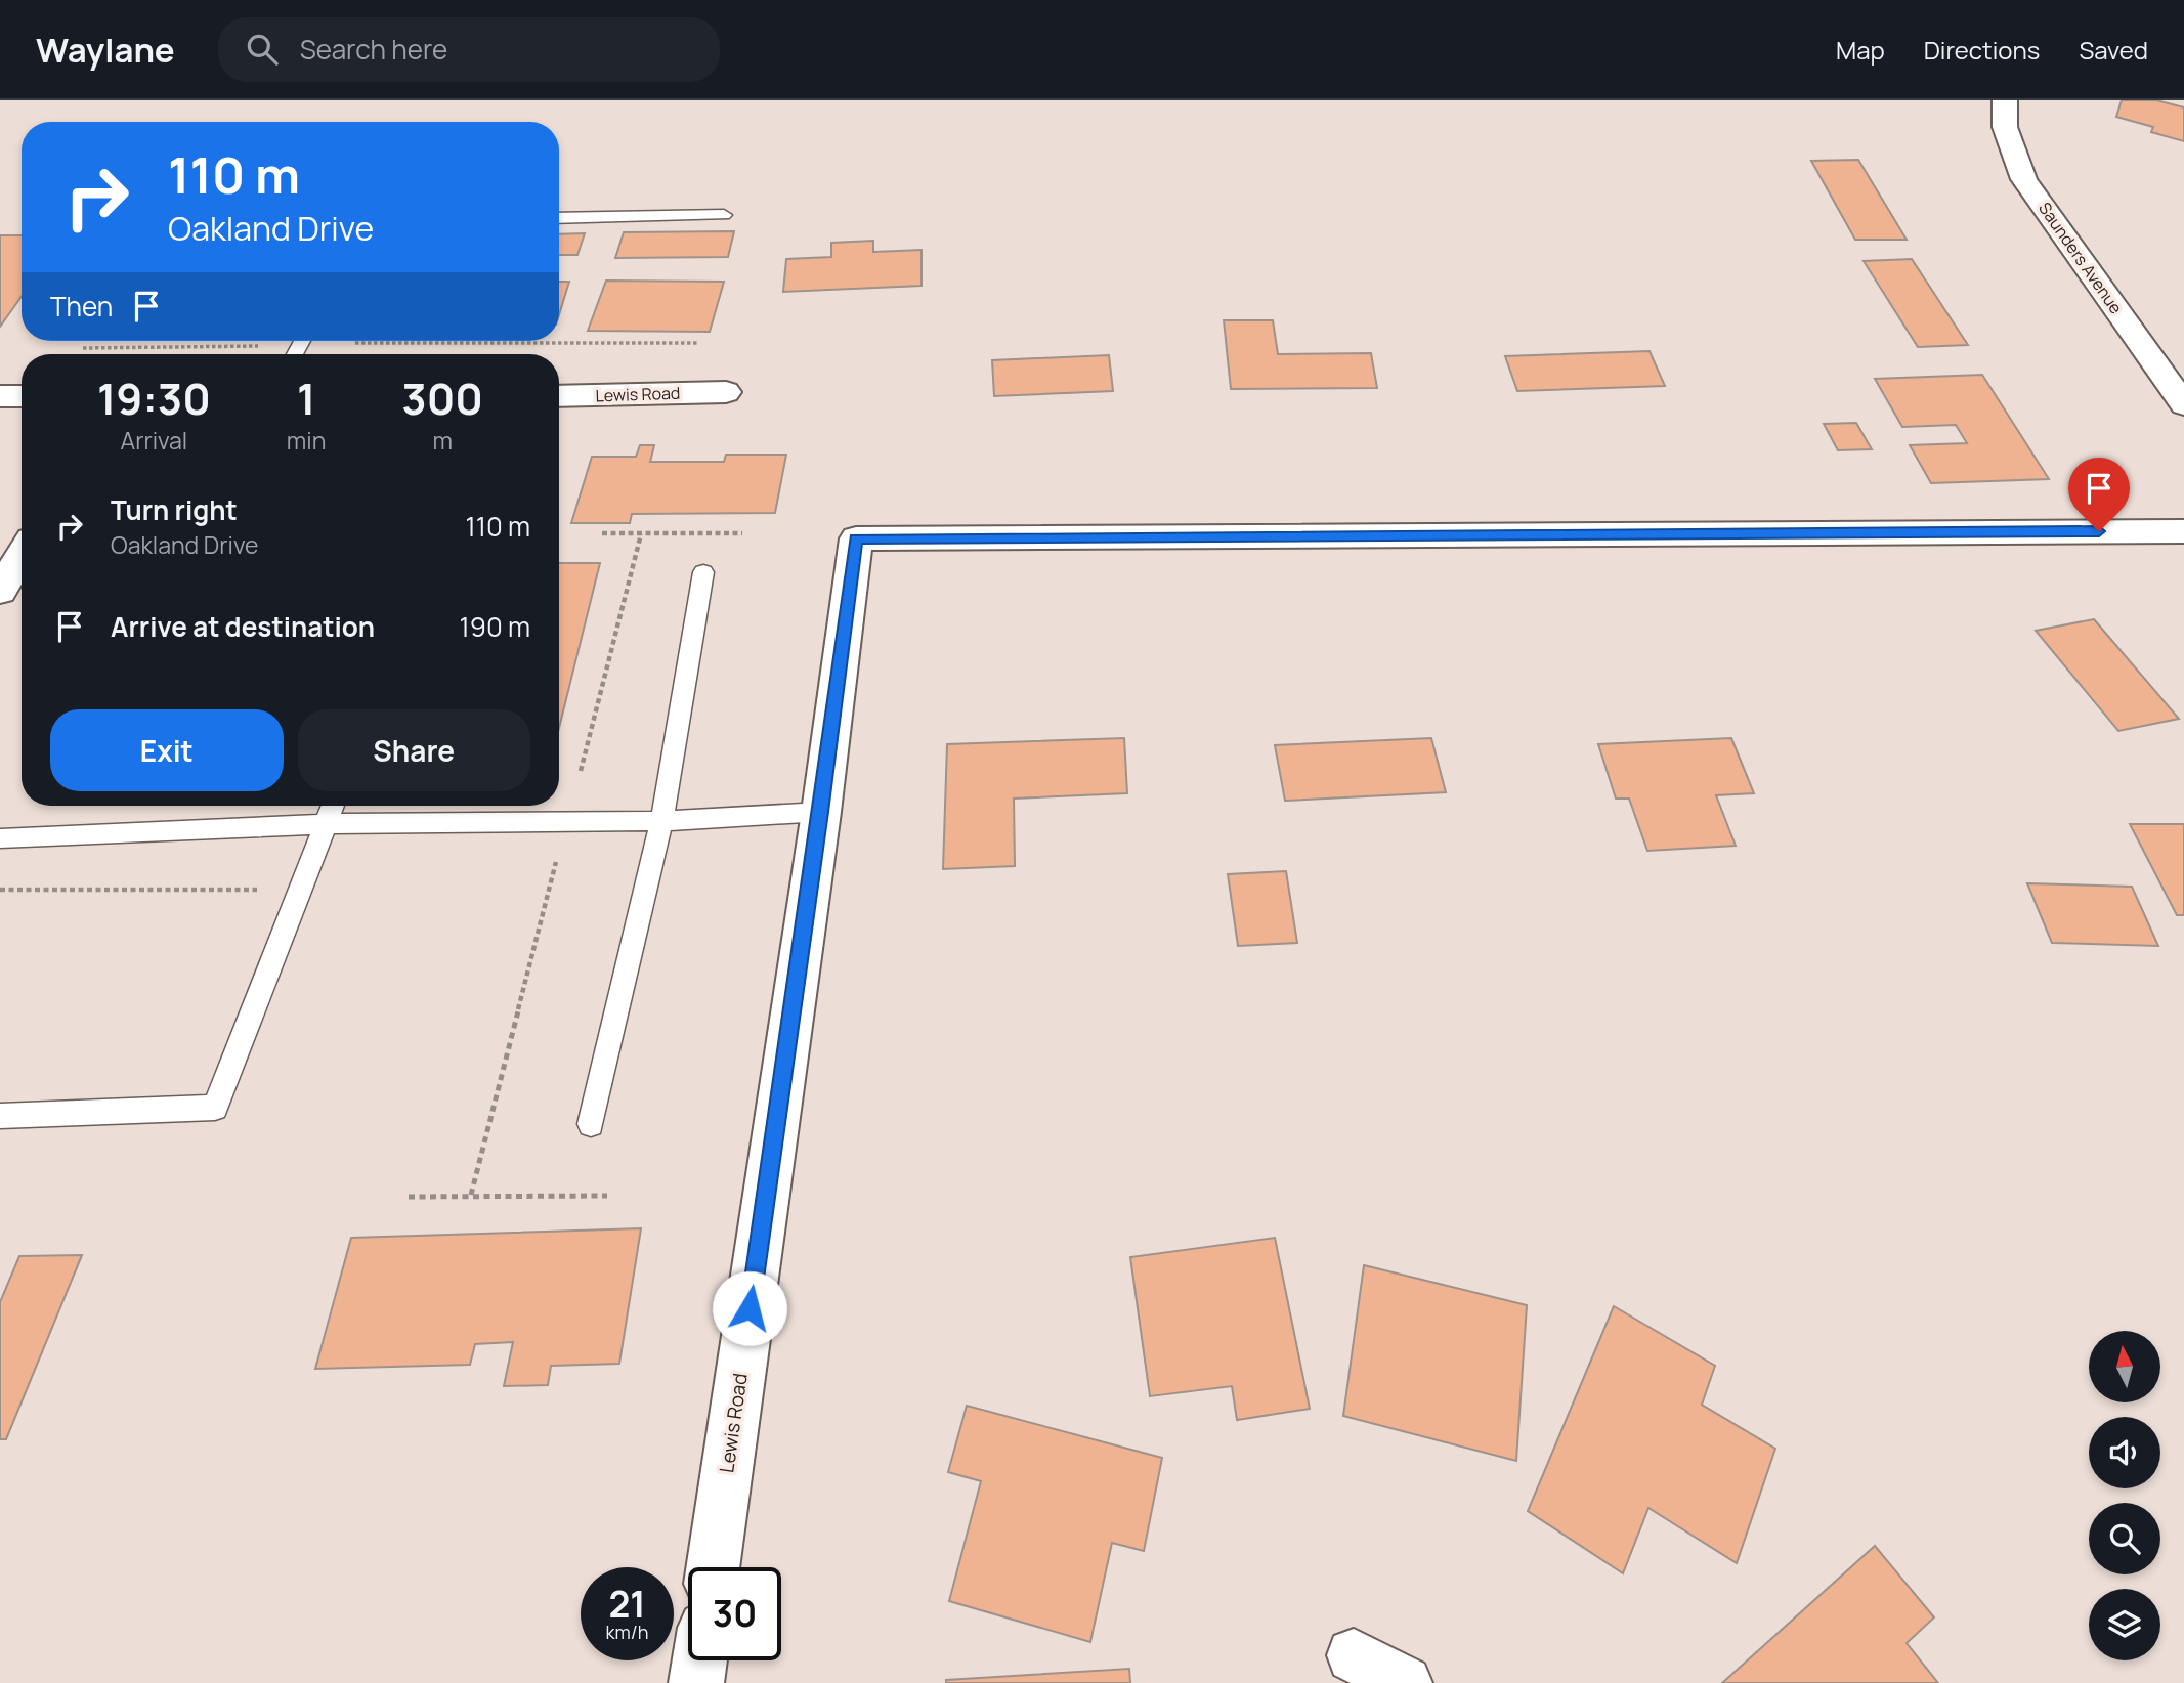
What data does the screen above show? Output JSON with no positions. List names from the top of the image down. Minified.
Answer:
{"streets":{"street":["Saunders Avenue","Lewis Road"]},"north":"top","page":{"header":"Waylane","search":"Search here","nav":["Map","Directions","Saved"],"turn":["110 m","Oakland Drive"],"then":"Then","eta":["19:30","Arrival","1","min","300","m"],"list":[{"name":"Turn right","note":"Oakland Drive","value":"110 m"},{"name":"Arrive at destination","value":"190 m"}],"buttons":["Exit","Share"],"speed":"21 km/h","limit":"30"}}
